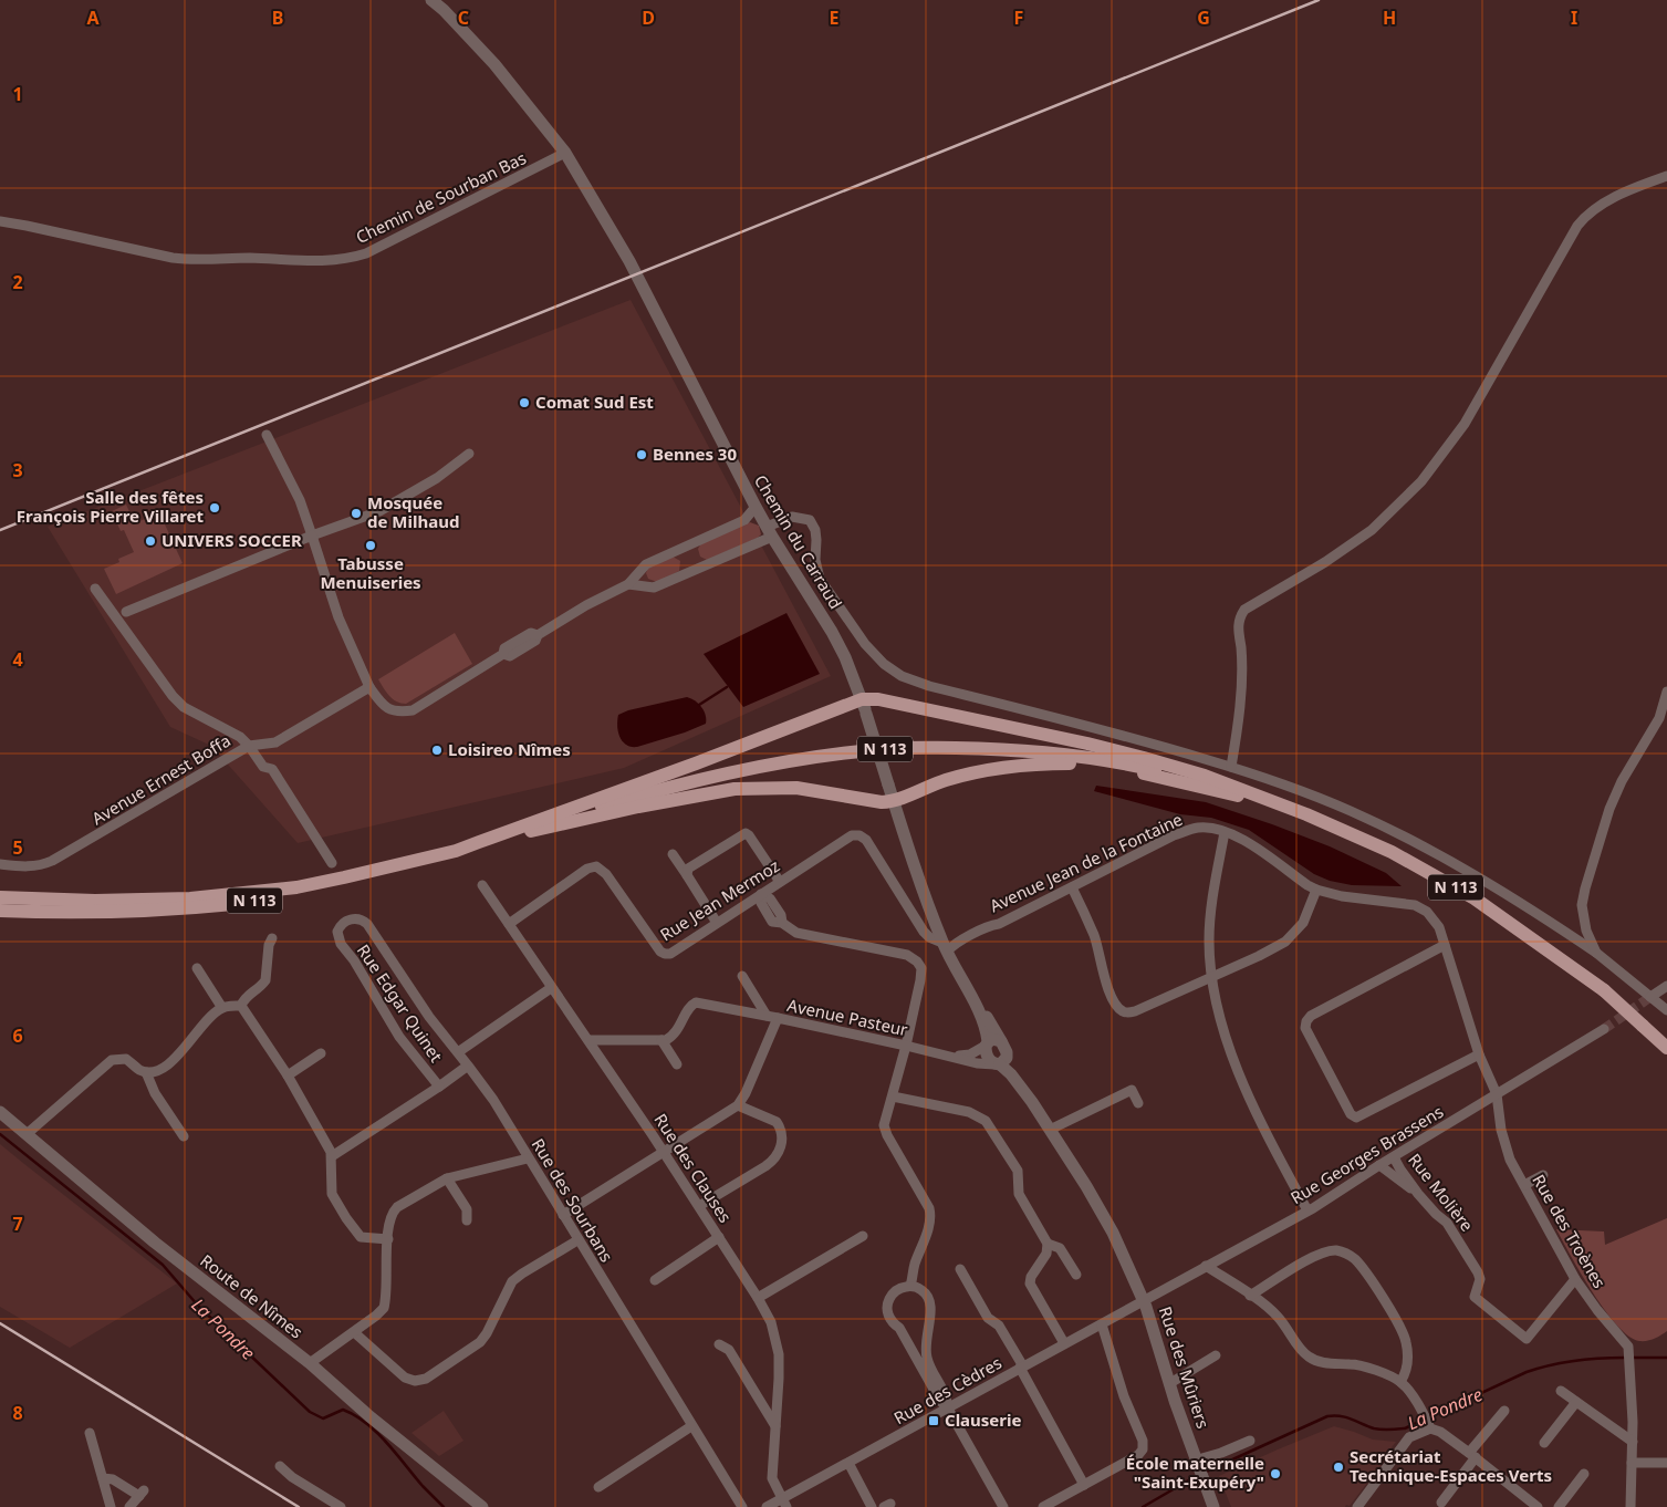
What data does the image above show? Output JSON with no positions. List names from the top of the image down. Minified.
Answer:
{"streets":{"main road":["N 113"],"street":["Chemin de Sourban Bas","Chemin du Carraud","Avenue Ernest Boffa","Avenue Jean de la Fontaine","Rue Jean Mermoz","Rue Edgar Quinet","Avenue Pasteur","Rue Georges Brassens","Rue des Clauses","Rue Molière","Rue des Sourbans","Rue des Troènes","Route de Nîmes","Rue des Mûriers","Rue des Cèdres"]},"crossings":[["Chemin de Sourban Bas","Chemin du Carraud"],["Chemin du Carraud","Avenue Jean de la Fontaine"],["Chemin du Carraud","Rue Jean Mermoz"],["Chemin du Carraud","Avenue Pasteur"],["Chemin du Carraud","Rue Georges Brassens"],["Chemin du Carraud","Rue des Mûriers"],["Chemin du Carraud","Rue des Cèdres"],["Avenue Jean de la Fontaine","Rue Jean Mermoz"],["Avenue Jean de la Fontaine","Rue Georges Brassens"],["Avenue Jean de la Fontaine","Rue des Troènes"],["Rue Jean Mermoz","Rue des Clauses"],["Rue Edgar Quinet","Rue des Sourbans"],["Rue Georges Brassens","Rue Molière"],["Rue Georges Brassens","Rue des Troènes"],["Rue Georges Brassens","Rue des Mûriers"],["Rue Georges Brassens","Rue des Cèdres"],["Rue des Clauses","Rue des Cèdres"],["Rue Molière","Rue des Troènes"],["Rue des Mûriers","Rue des Cèdres"]],"water":["La Pondre"],"places":{"other":["Comat Sud Est","Bennes 30","Salle des fêtes François Pierre Villaret","Mosquée de Milhaud","UNIVERS SOCCER","Tabusse Menuiseries","Loisireo Nîmes","Secrétariat Technique-Espaces Verts","École maternelle \"Saint-Exupéry\""],"transit":["Clauserie"]},"grid":{"columns":["A","B","C","D","E","F","G","H","I"],"rows":["1","2","3","4","5","6","7","8"]}}
